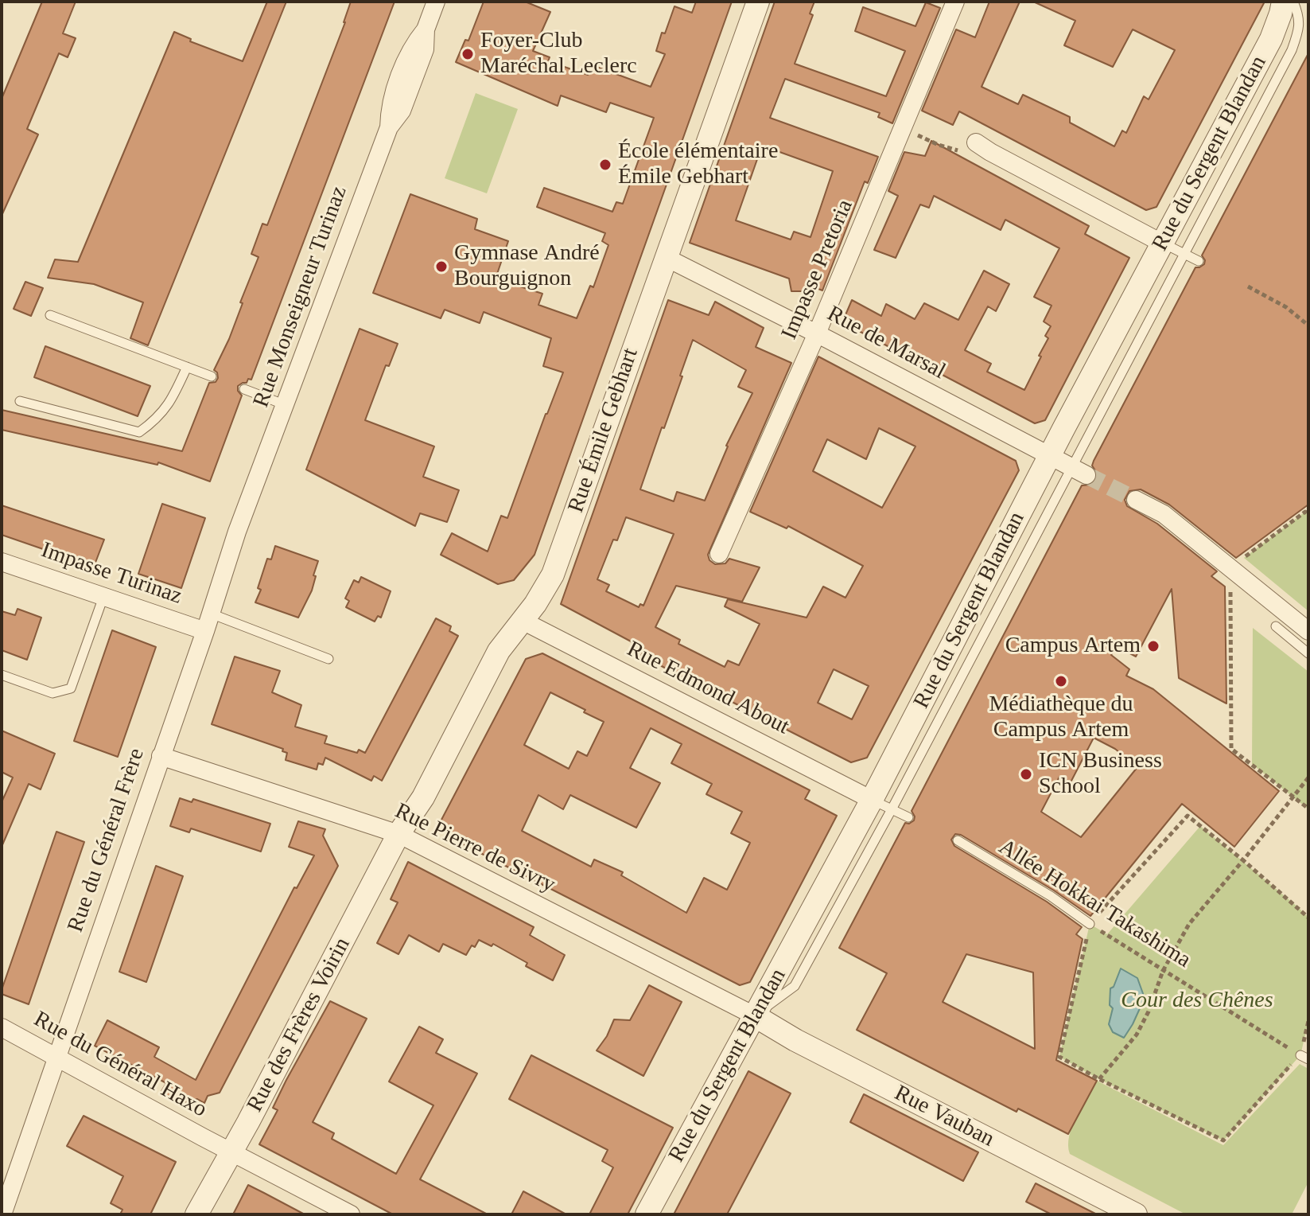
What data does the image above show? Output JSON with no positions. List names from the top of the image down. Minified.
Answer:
{"streets":{"street":["Rue du Sergent Blandan","Impasse Pretoria","Rue Monseigneur Turinaz","Rue de Marsal","Rue Émile Gebhart","Impasse Turinaz","Rue Edmond About","Rue du Général Frère","Rue Pierre de Sivry","Rue des Frères Voirin","Rue du Général Haxo","Rue Vauban"],"lane":["Allée Hokkai Takashima"]},"crossings":[["Rue du Sergent Blandan","Rue de Marsal"],["Rue du Sergent Blandan","Rue Edmond About"],["Rue du Sergent Blandan","Rue Pierre de Sivry"],["Rue du Sergent Blandan","Rue Vauban"],["Impasse Pretoria","Rue de Marsal"],["Rue Monseigneur Turinaz","Rue du Général Frère"],["Rue de Marsal","Rue Émile Gebhart"],["Rue Émile Gebhart","Rue Edmond About"],["Rue Émile Gebhart","Rue Pierre de Sivry"],["Rue Émile Gebhart","Rue des Frères Voirin"],["Impasse Turinaz","Rue du Général Frère"],["Rue du Général Frère","Rue Pierre de Sivry"],["Rue du Général Frère","Rue du Général Haxo"],["Rue Pierre de Sivry","Rue des Frères Voirin"],["Rue Pierre de Sivry","Rue Vauban"],["Rue des Frères Voirin","Rue du Général Haxo"]],"parks":["Cour des Chênes"],"places":["Foyer-Club Maréchal Leclerc","École élémentaire Émile Gebhart","Gymnase André Bourguignon","Campus Artem","Médiathèque du Campus Artem","ICN Business School"]}
